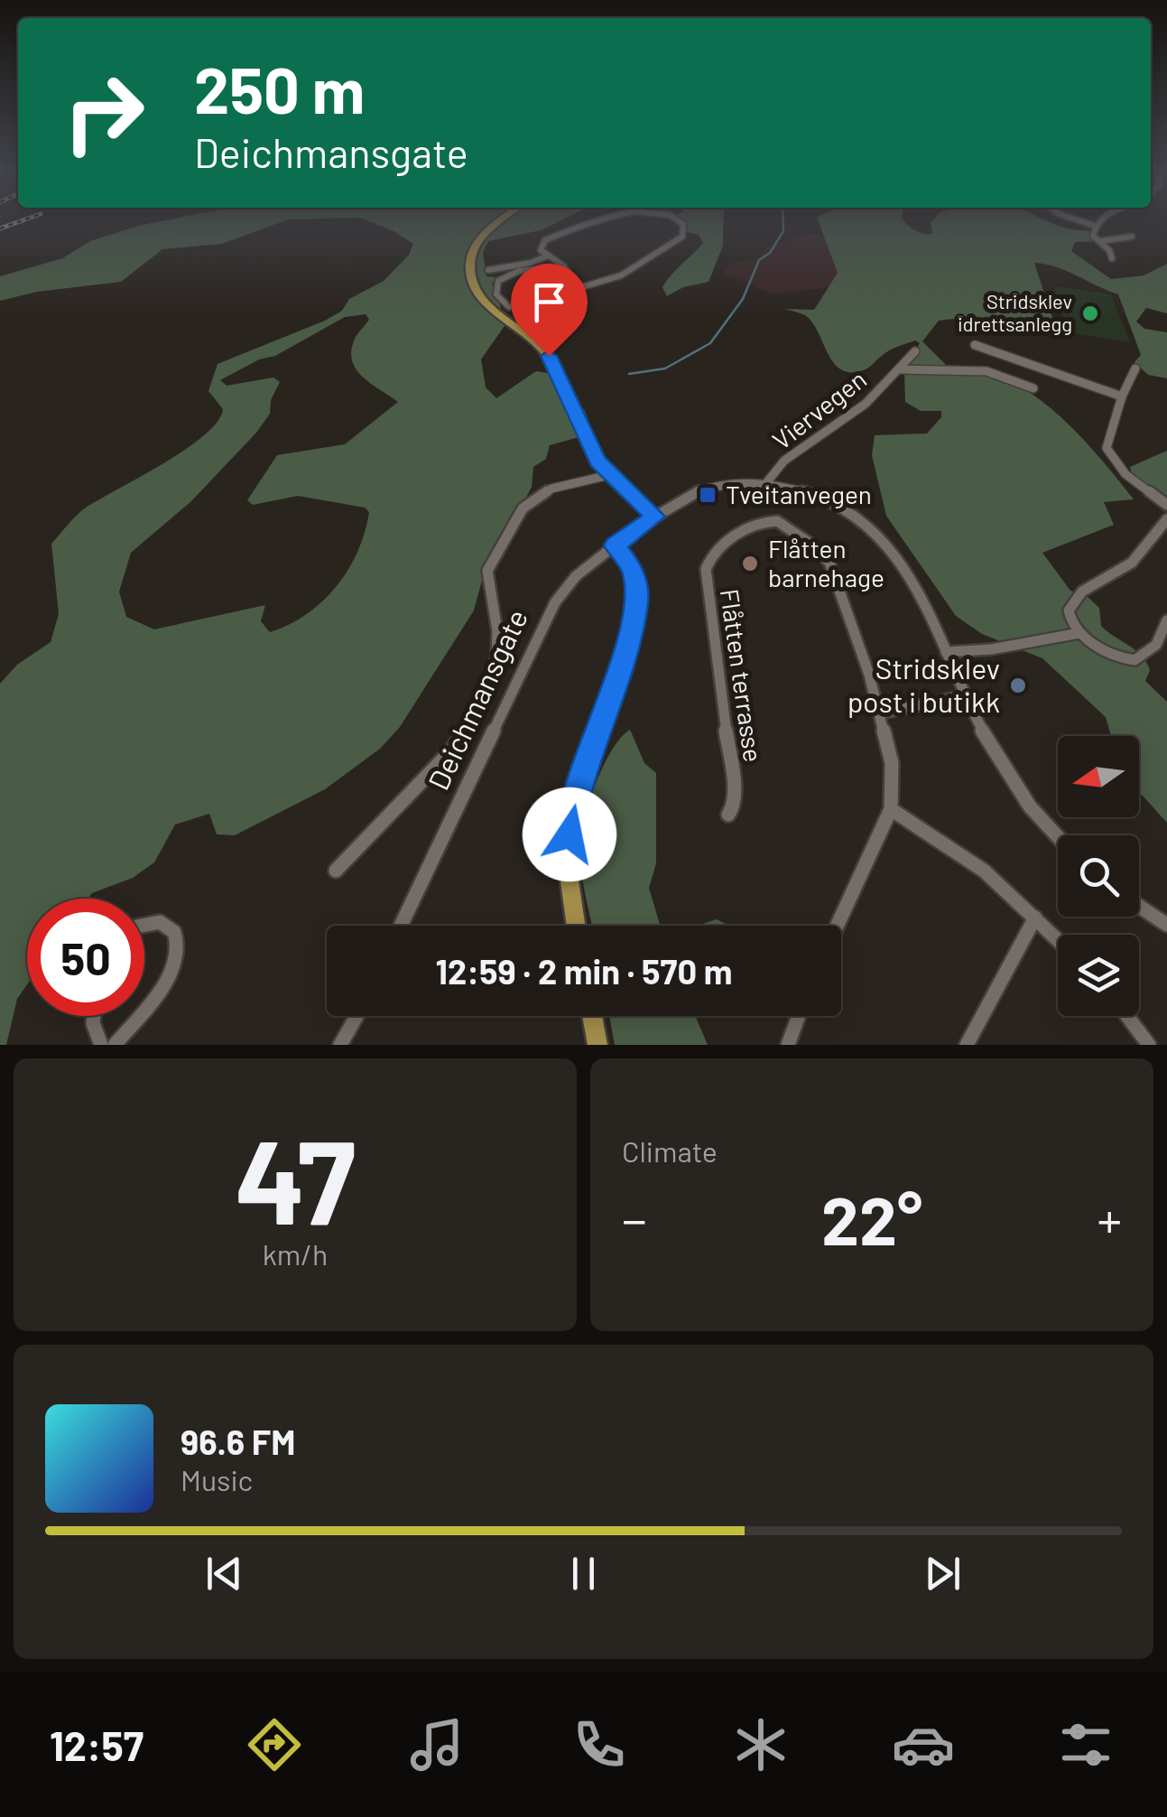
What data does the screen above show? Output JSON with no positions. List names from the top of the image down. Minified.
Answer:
{"streets":{"main road":["Deichmansgate"],"street":["Viervegen","Flåtten terrasse"]},"places":{"other":["Stridsklev idrettsanlegg","Flåtten barnehage","Stridsklev post i butikk"],"transit":["Tveitanvegen"]},"north":"left","page":{"turn":["250 m","Deichmansgate"],"limit":"50","trip":"12:59 · 2 min · 570 m","tile":[["47","km/h"],"Climate"],"heat":["−","22°","+"],"song":["96.6 FM","Music"],"tabs":"12:57"}}
